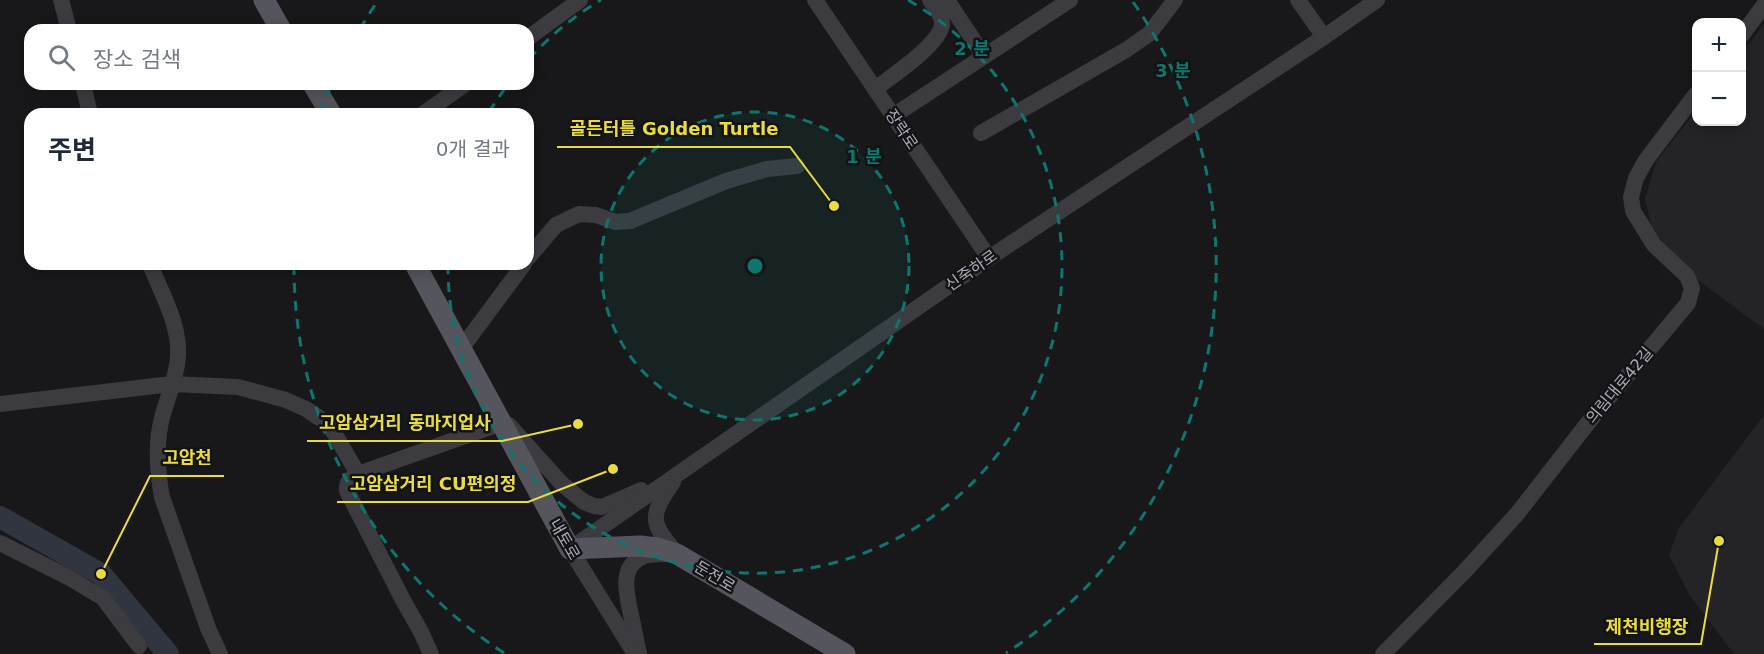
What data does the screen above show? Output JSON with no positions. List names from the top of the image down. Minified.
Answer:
{"streets":{"main road":["내토로","둔전로"],"street":["장락로","신죽하로","의림대로42길"]},"crossings":[["장락로","신죽하로"],["신죽하로","내토로"],["신죽하로","둔전로"],["내토로","둔전로"]],"places":["골든터틀 Golden Turtle","고암삼거리 동마지업사","고암삼거리 CU편의정","제천비행장","고암천"],"page":{"map_buttons":["+","−"],"search":"장소 검색","heading":["주변","0개 결과"]},"rings":["2 분","3 분","1 분"]}
